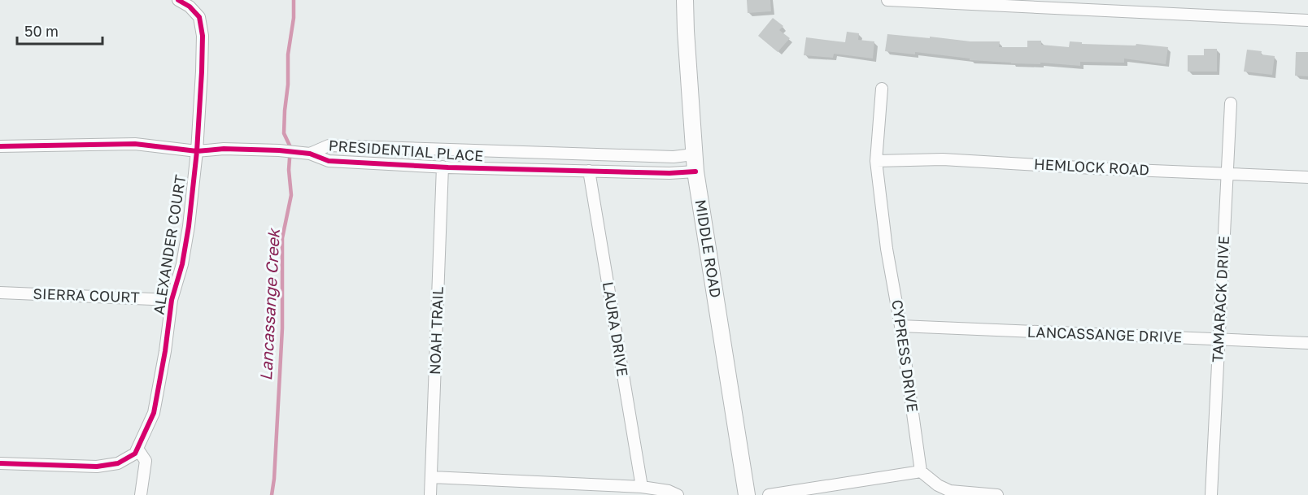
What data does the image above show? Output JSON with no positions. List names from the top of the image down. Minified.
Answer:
{"streets":{"main road":["MIDDLE ROAD"],"street":["PRESIDENTIAL PLACE","HEMLOCK ROAD","ALEXANDER COURT","SIERRA COURT","TAMARACK DRIVE","LAURA DRIVE","NOAH TRAIL","LANCASSANGE DRIVE","CYPRESS DRIVE"]},"crossings":[["PRESIDENTIAL PLACE","ALEXANDER COURT"],["PRESIDENTIAL PLACE","MIDDLE ROAD"],["PRESIDENTIAL PLACE","LAURA DRIVE"],["PRESIDENTIAL PLACE","NOAH TRAIL"],["HEMLOCK ROAD","TAMARACK DRIVE"],["HEMLOCK ROAD","CYPRESS DRIVE"],["ALEXANDER COURT","SIERRA COURT"],["TAMARACK DRIVE","LANCASSANGE DRIVE"],["LANCASSANGE DRIVE","CYPRESS DRIVE"]],"water":["Lancassange Creek"],"scale_bar":"50 m"}
